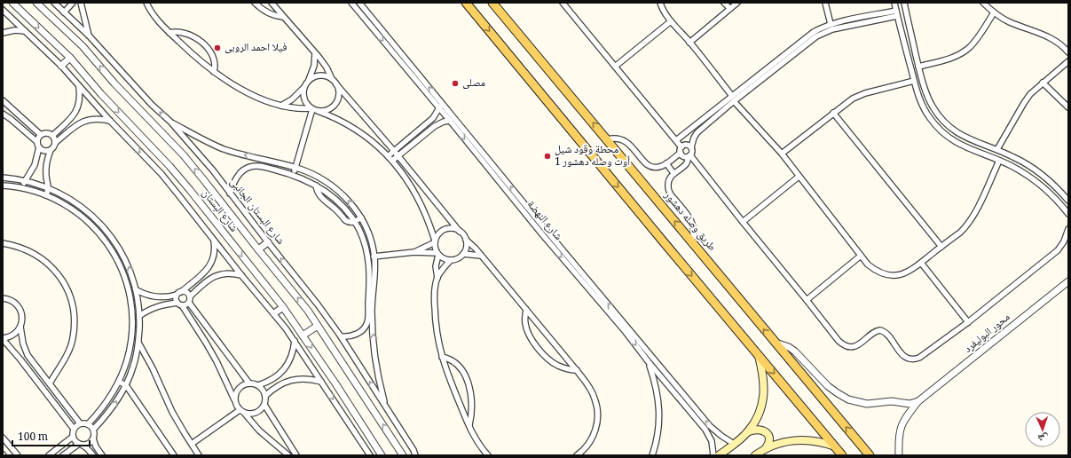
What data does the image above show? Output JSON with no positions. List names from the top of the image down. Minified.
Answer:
{"streets":{"main road":["طريق وصله دهشور"],"street":["شارع البستان","شارع البستان الجانبى","شارع النهضة","محور البوليفرد"]},"places":["فيلا احمد الروبى","مصلى","محطة وقود شيل أوت وصله دهشور 1"],"scale_bar":"100 m","north":"bottom"}
